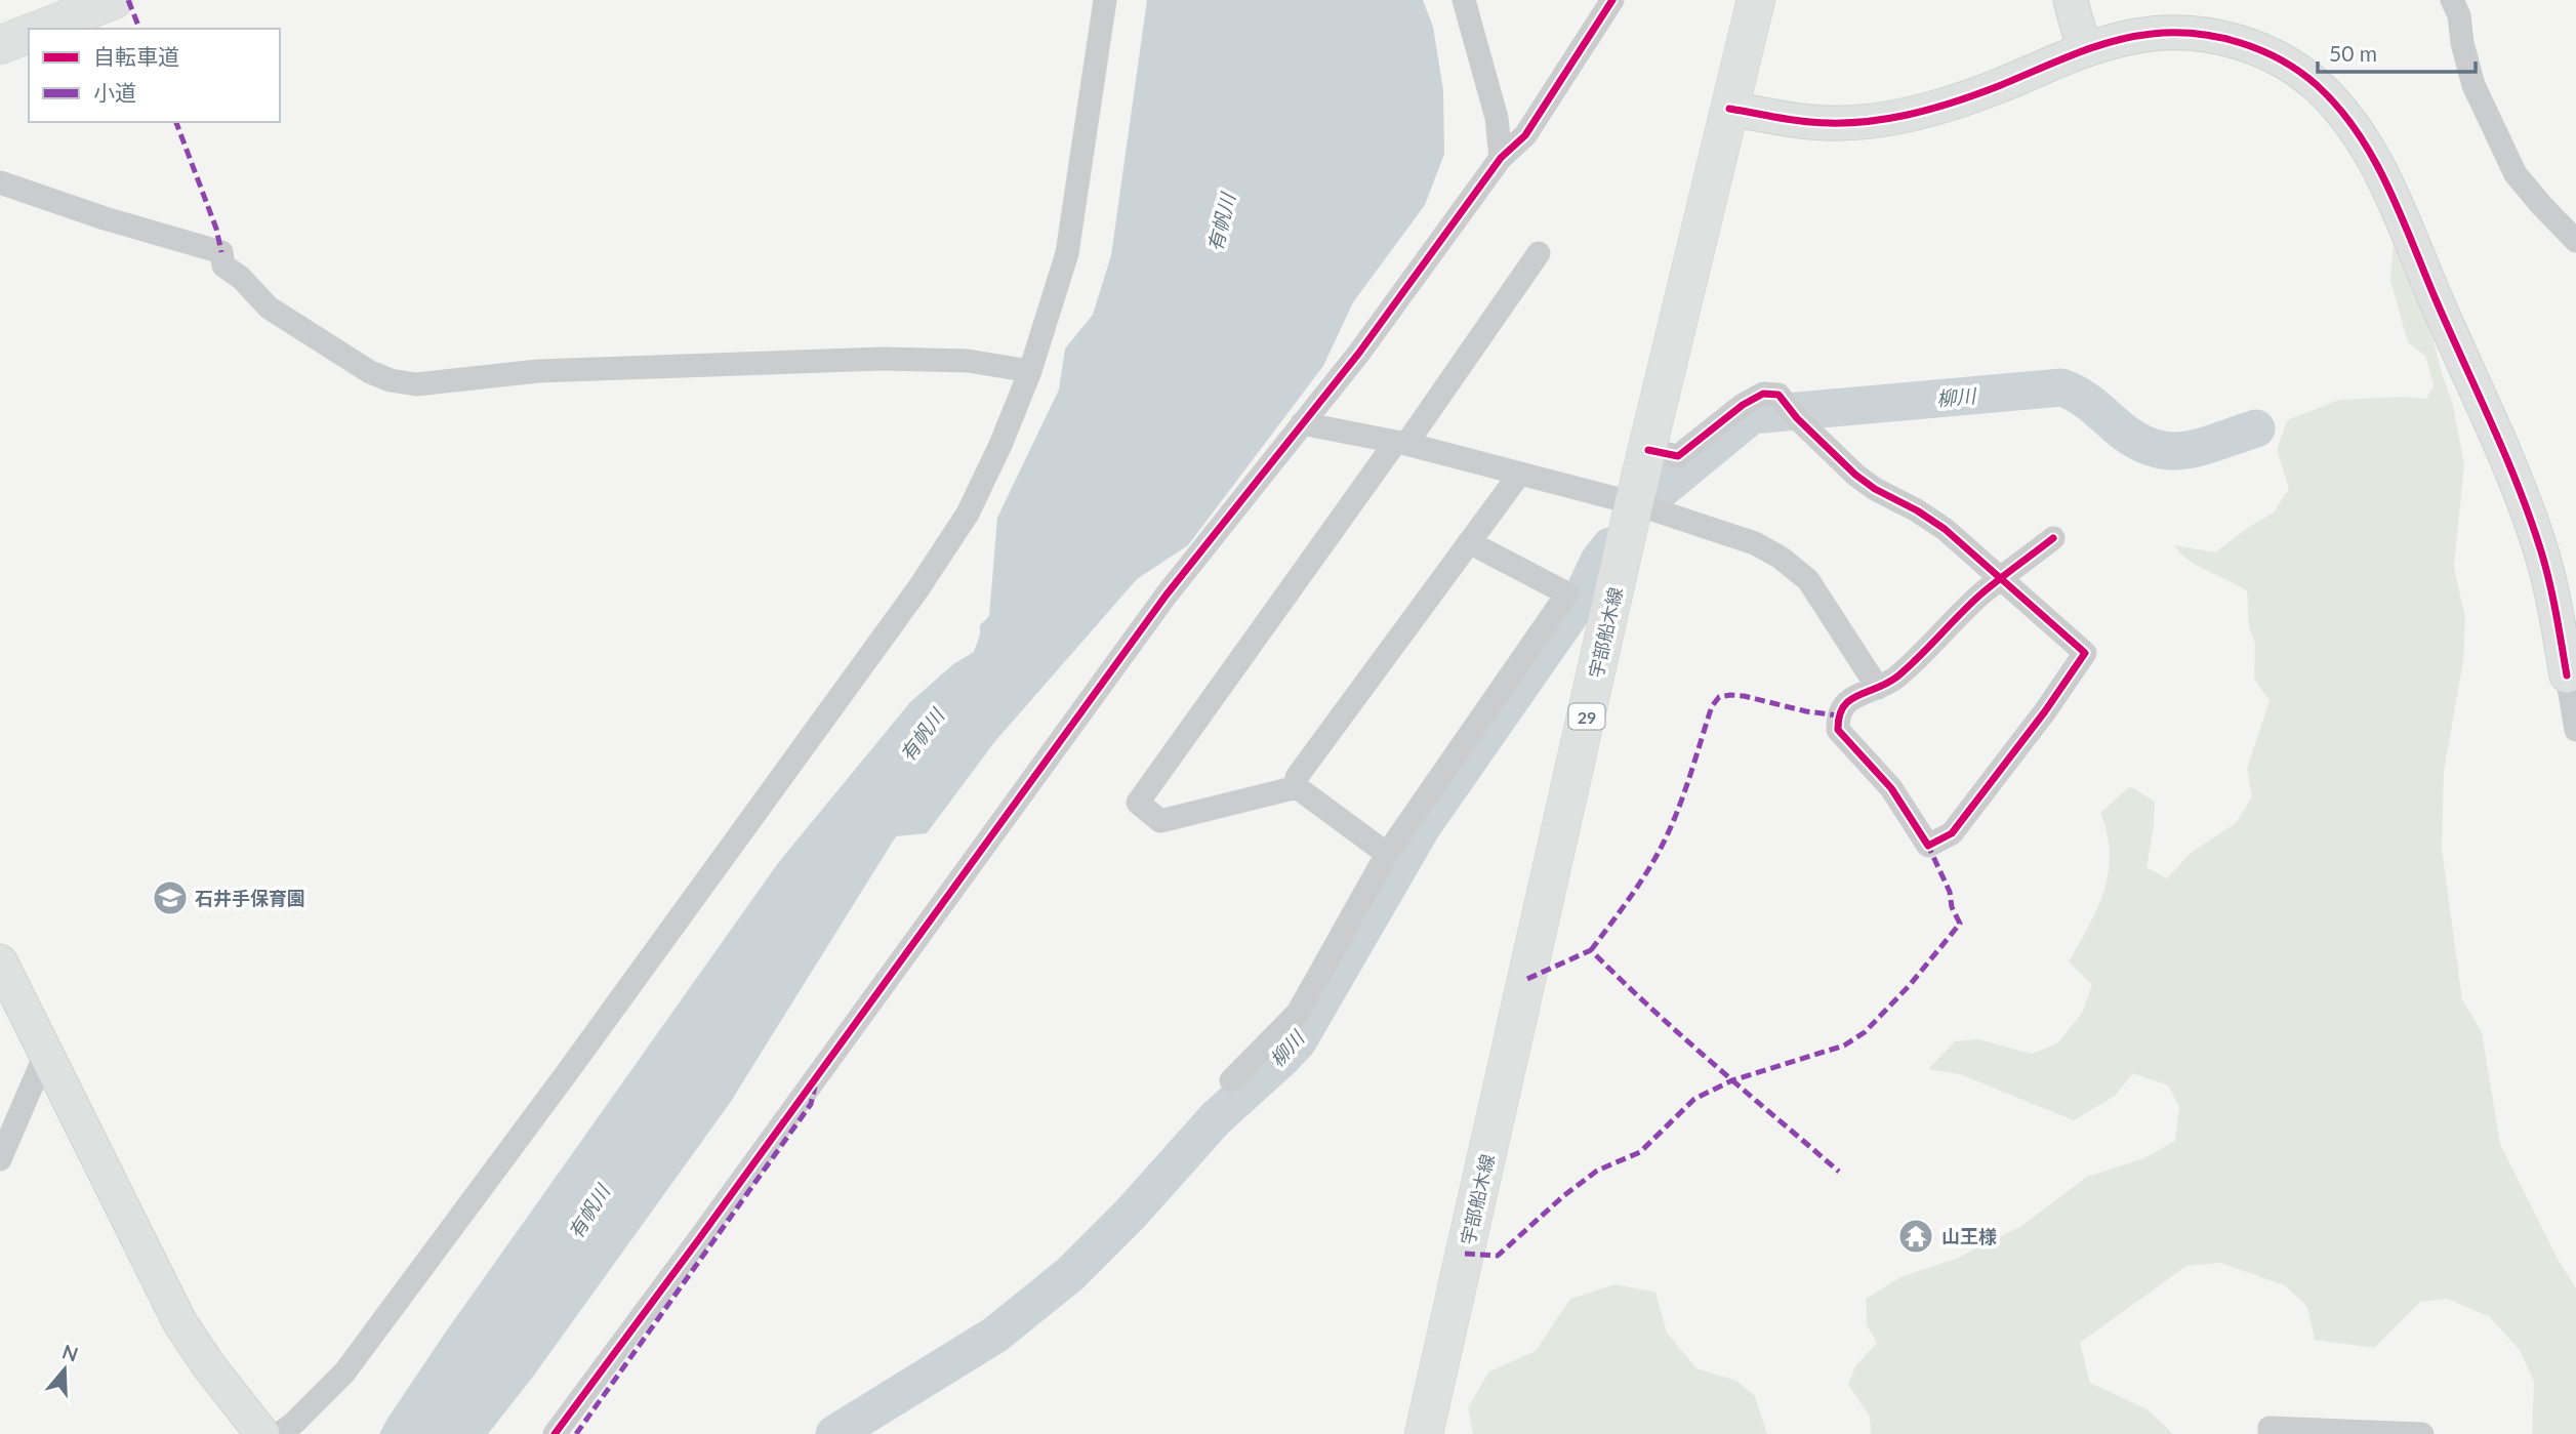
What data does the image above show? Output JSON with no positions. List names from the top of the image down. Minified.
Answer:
{"streets":{"main road":["宇部船木線","29"]},"water":["有帆川","柳川"],"places":{"school or university":["石井手保育園"],"temple":["山王様"]},"legend":["自転車道","小道"],"scale_bar":"50 m","north":"top"}
